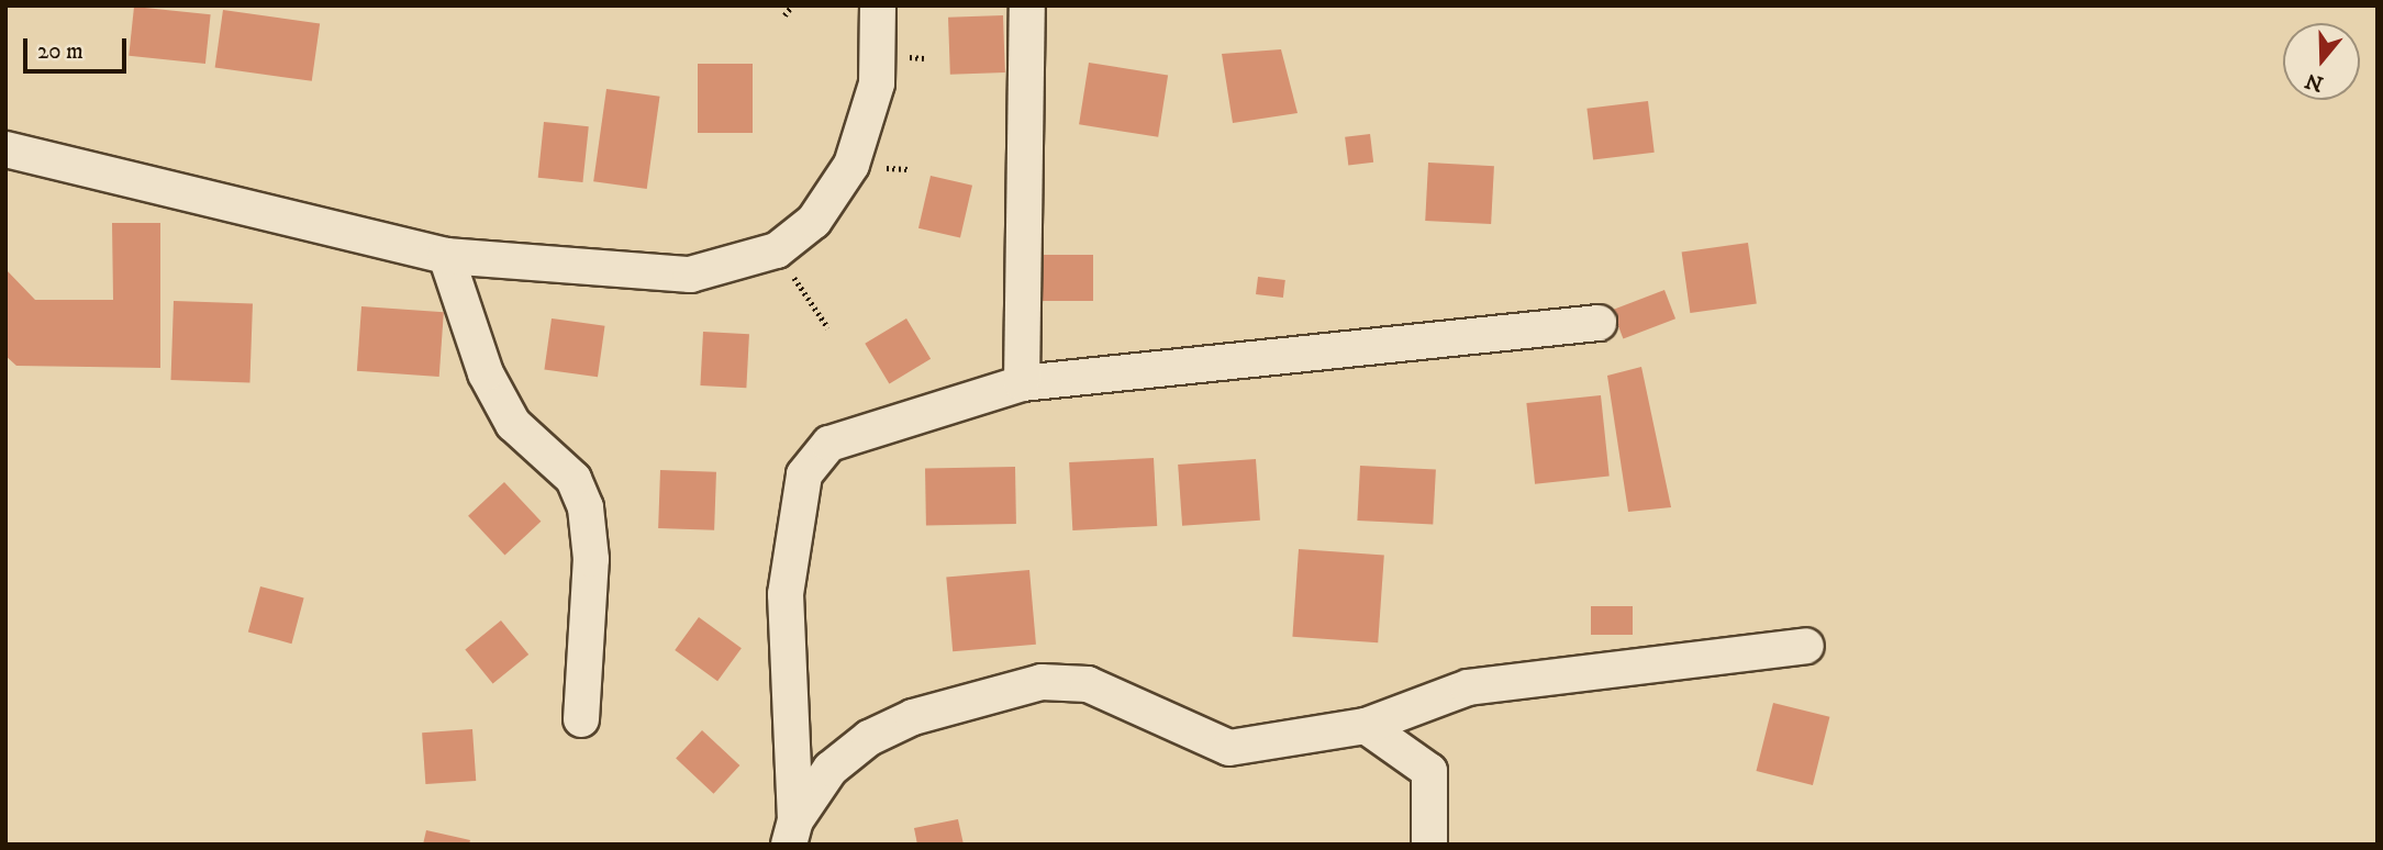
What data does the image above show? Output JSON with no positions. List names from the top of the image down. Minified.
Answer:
{"scale_bar":"20 m","north":"bottom"}
